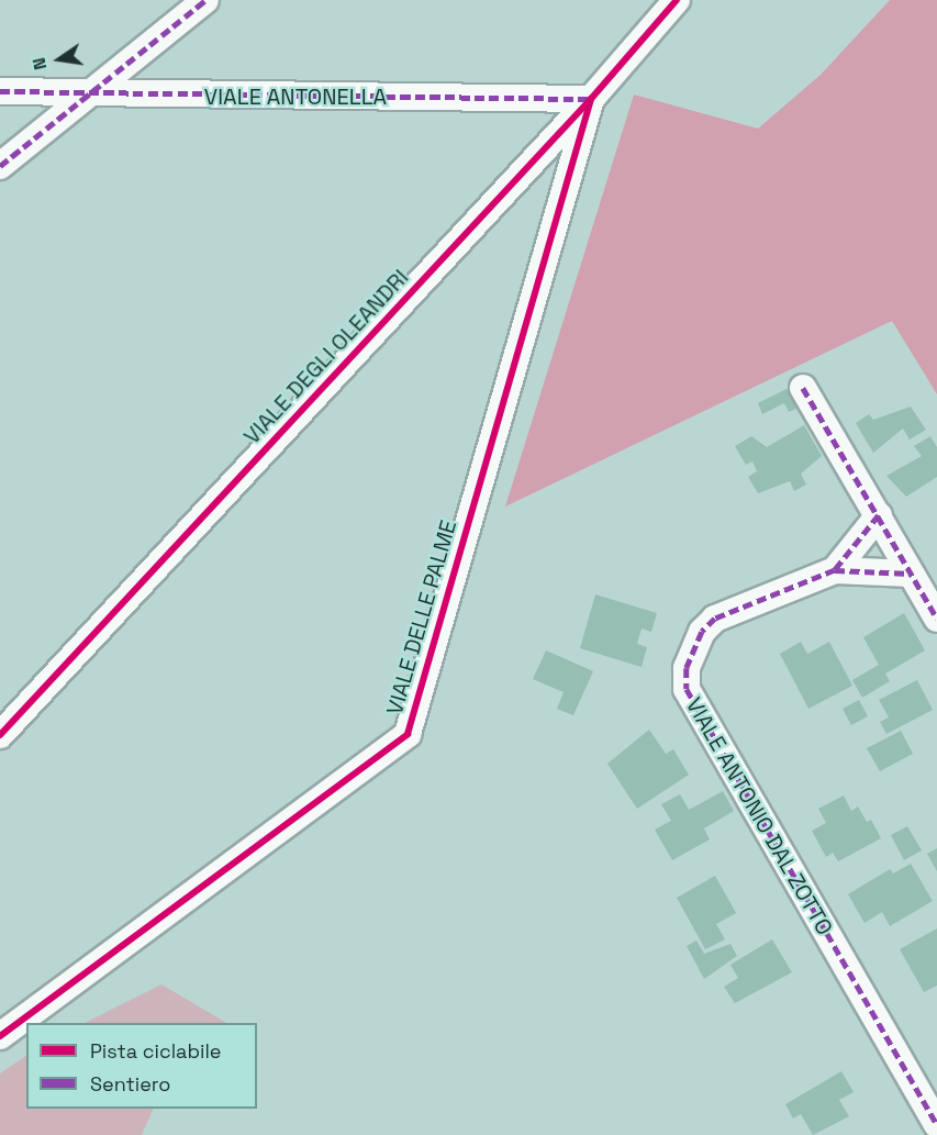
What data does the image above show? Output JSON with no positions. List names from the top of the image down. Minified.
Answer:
{"streets":{"street":["VIALE ANTONELLA","VIALE DEGLI OLEANDRI","VIALE DELLE PALME","VIALE ANTONIO DAL ZOTTO"]},"crossings":[["VIALE ANTONELLA","VIALE DEGLI OLEANDRI"],["VIALE ANTONELLA","VIALE DELLE PALME"],["VIALE DEGLI OLEANDRI","VIALE DELLE PALME"]],"legend":["Pista ciclabile","Sentiero"],"north":"left"}
